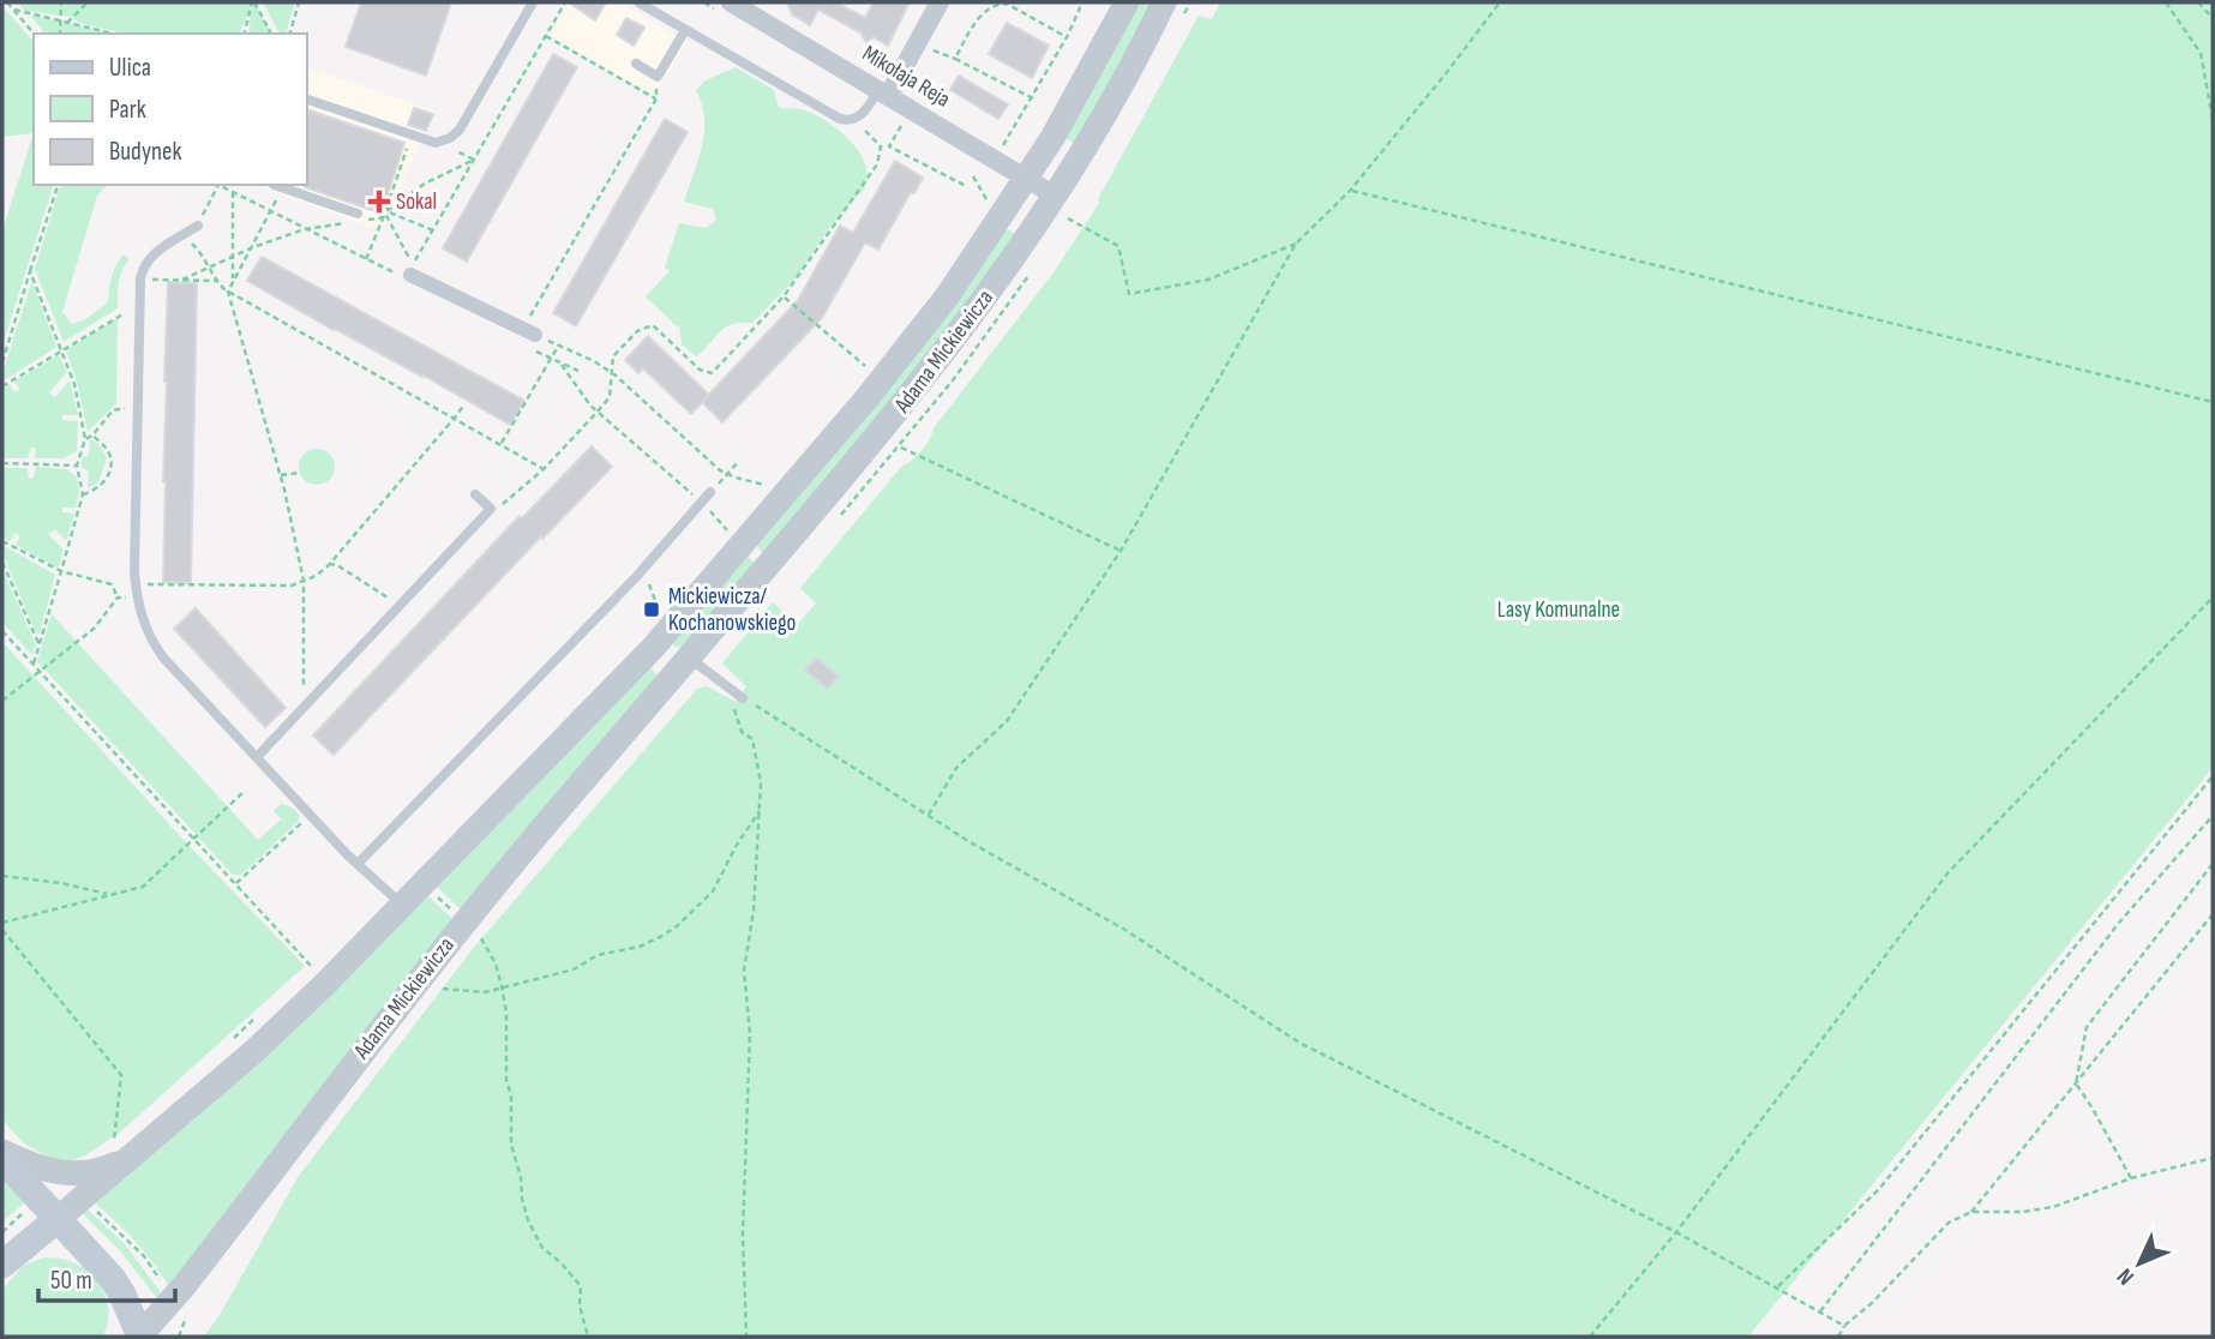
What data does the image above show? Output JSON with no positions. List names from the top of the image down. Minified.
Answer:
{"streets":{"street":["Mikołaja Reja","Adama Mickiewicza"]},"crossings":[["Mikołaja Reja","Adama Mickiewicza"]],"parks":["Lasy Komunalne"],"places":{"health":["Sokal"],"transit":["Mickiewicza/ Kochanowskiego"]},"legend":["Ulica","Park","Budynek"],"scale_bar":"50 m","north":"bottom left"}
